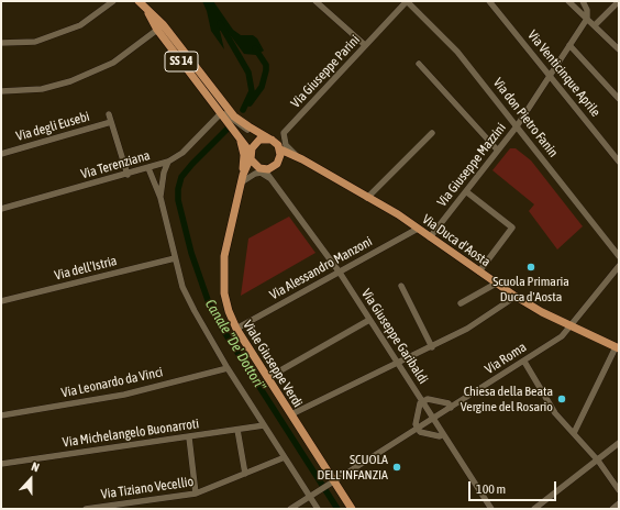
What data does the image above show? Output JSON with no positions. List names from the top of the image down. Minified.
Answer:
{"streets":{"main road":["SS 14","Via Duca d'Aosta","Viale Giuseppe Verdi"],"street":["Via Giuseppe Parini","Via Venticinque Aprile","Via don Pietro Fanin","Via degli Eusebi","Via Terenziana","Via Giuseppe Mazzini","Via dell'Istria","Via Alessandro Manzoni","Via Giuseppe Garibaldi","Via Roma","Via Leonardo da Vinci","Via Michelangelo Buonarroti","Via Tiziano Vecellio"]},"crossings":[["SS 14","Via Terenziana"],["SS 14","Via Duca d'Aosta"],["Via Giuseppe Parini","Via don Pietro Fanin"],["Via Giuseppe Parini","Via Duca d'Aosta"],["Via Giuseppe Parini","Via Giuseppe Garibaldi"],["Via Giuseppe Parini","Viale Giuseppe Verdi"],["Via Venticinque Aprile","Via Giuseppe Mazzini"],["Via don Pietro Fanin","Via Giuseppe Mazzini"],["Via Giuseppe Mazzini","Via Duca d'Aosta"],["Via Duca d'Aosta","Via Alessandro Manzoni"],["Via Duca d'Aosta","Via Giuseppe Garibaldi"],["Via Duca d'Aosta","Via Roma"],["Via Duca d'Aosta","Viale Giuseppe Verdi"],["Via Alessandro Manzoni","Via Giuseppe Garibaldi"],["Via Alessandro Manzoni","Viale Giuseppe Verdi"],["Via Giuseppe Garibaldi","Via Roma"],["Via Giuseppe Garibaldi","Viale Giuseppe Verdi"]],"water":["Canale \"De' Dottori\""],"places":["Scuola Primaria Duca d'Aosta","Chiesa della Beata Vergine del Rosario","SCUOLA DELL'INFANZIA"],"scale_bar":"100 m","north":"top"}
